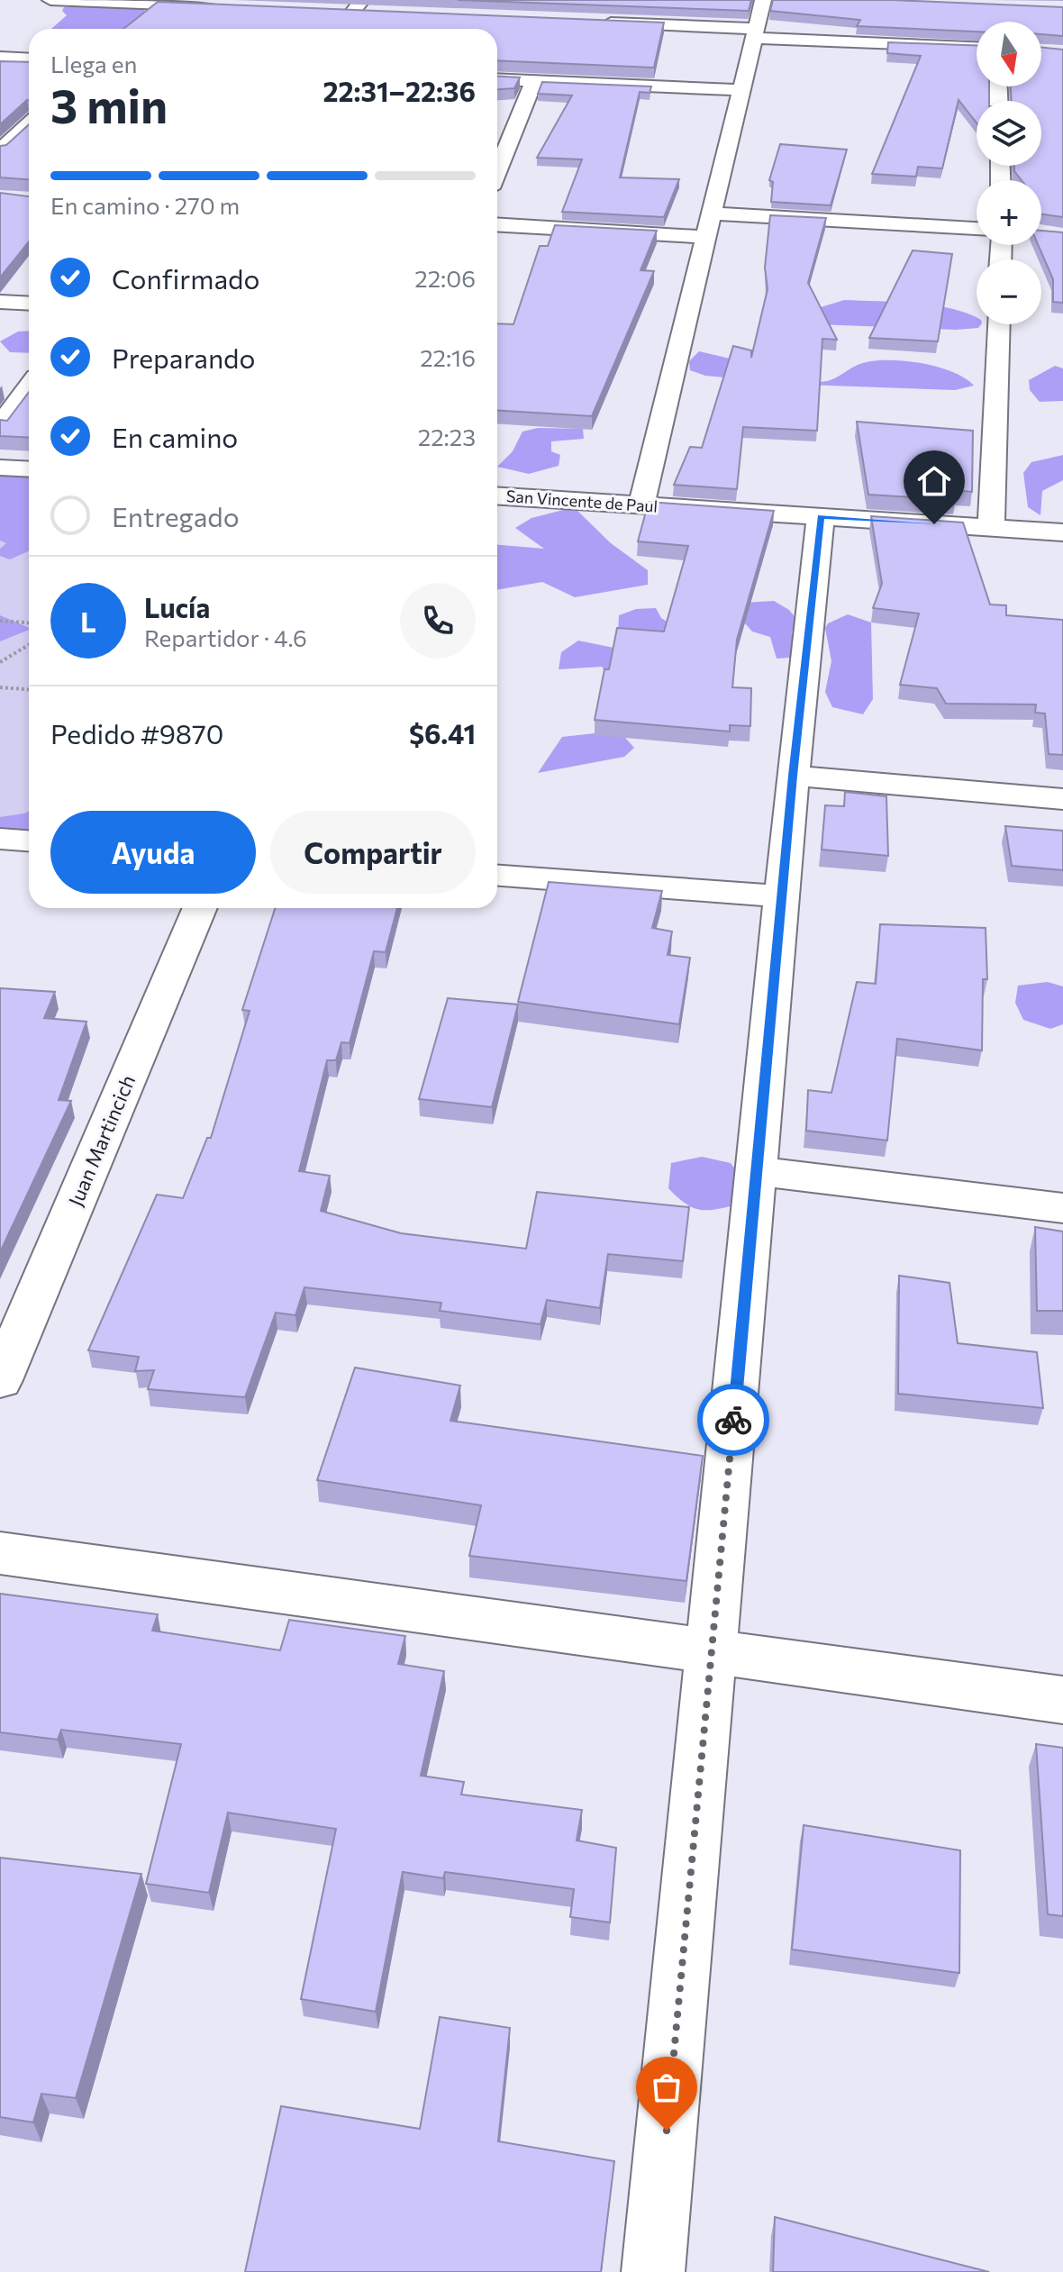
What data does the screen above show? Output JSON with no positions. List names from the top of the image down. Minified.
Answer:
{"streets":{"street":["San Vincente de Paul","Juan Martincich"]},"north":"bottom","page":{"map_buttons":["+","−"],"heading":["3 min","Llega en","22:31–22:36"],"panel":["Lucía","Repartidor · 4.6","Pedido #9870","$6.41"],"bar":"En camino · 270 m","list":[["Confirmado","22:06"],["Preparando","22:16"],["En camino","22:23"],"Entregado"],"round":"L","buttons":["Ayuda","Compartir"]}}
